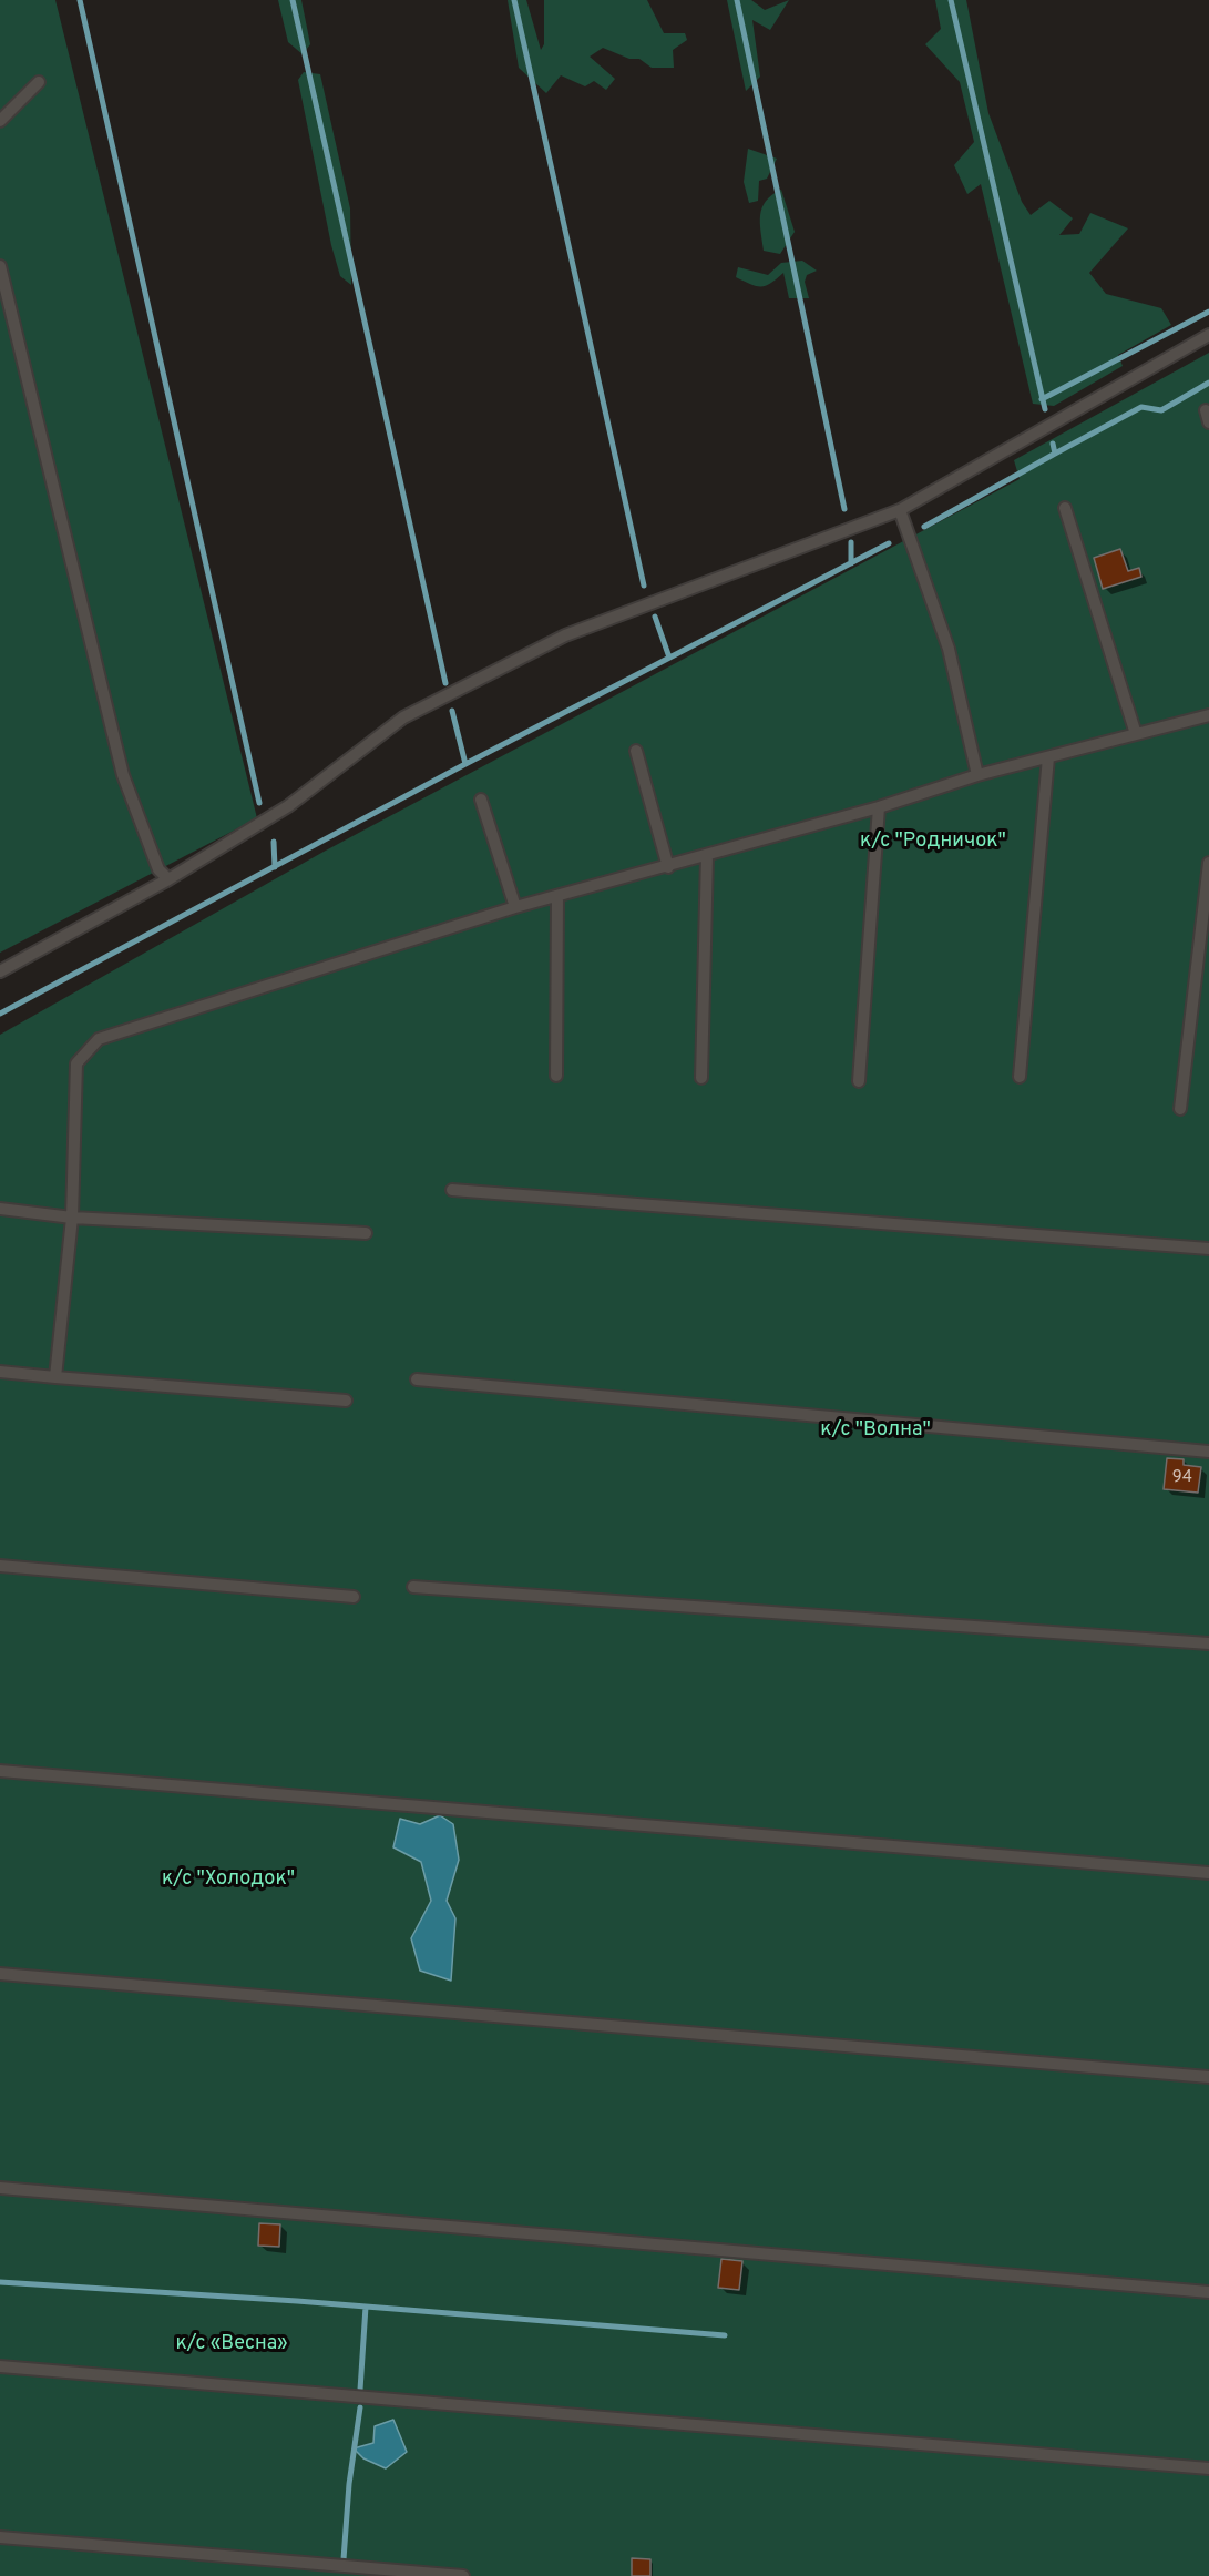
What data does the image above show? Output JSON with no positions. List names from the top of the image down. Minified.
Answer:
{"parks":["к/с \"Родничок\"","к/с \"Волна\"","к/с \"Холодок\"","к/с «Весна»"],"house_numbers":["94"]}
